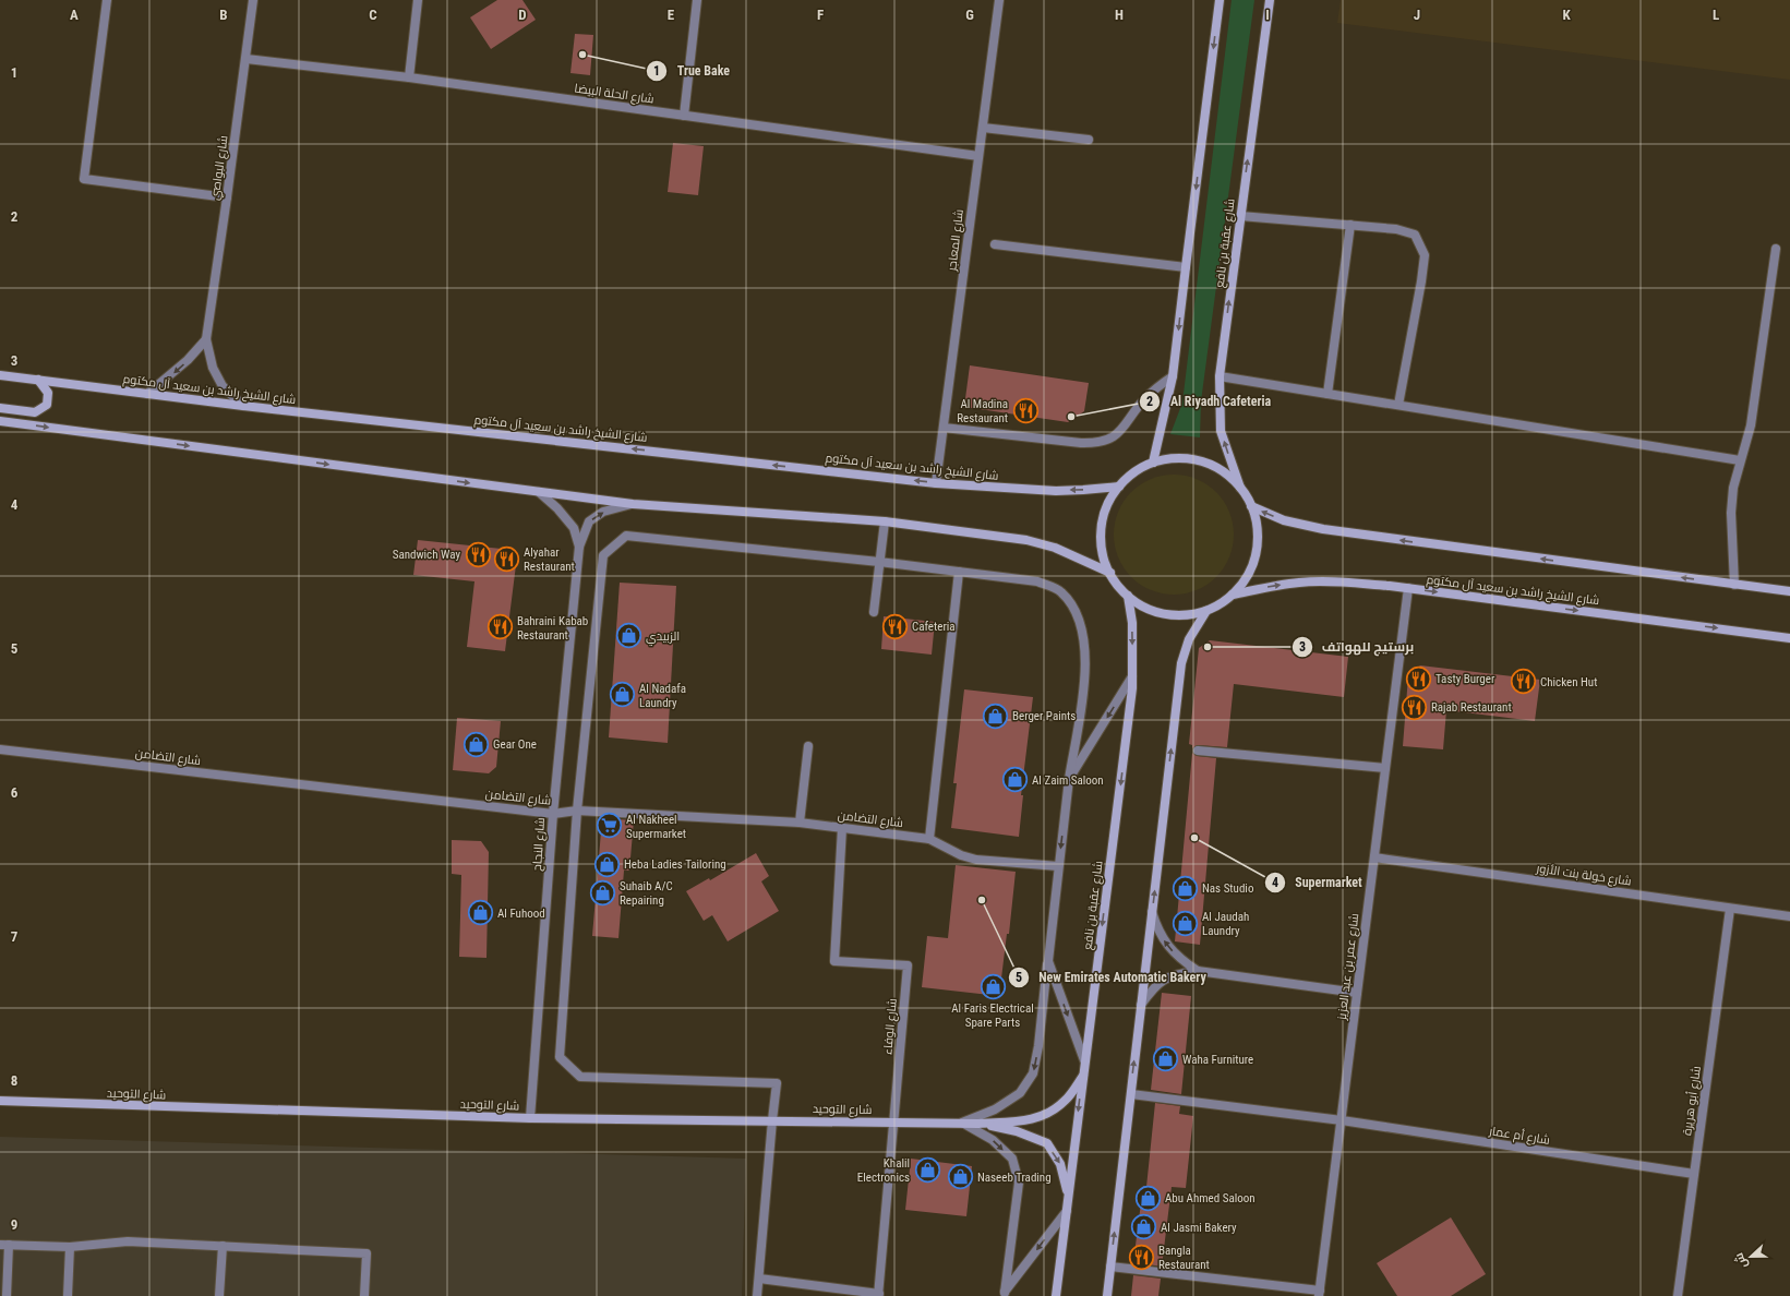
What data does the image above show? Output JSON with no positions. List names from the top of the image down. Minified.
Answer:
{"streets":{"street":["شارع الحلة البيضا","شارع البواصي","شارع المعاجر","شارع عقبة بن نافع","شارع الشيخ راشد بن سعيد آل مكتوم","شارع التضامن","شارع النجاح","شارع خولة بنت الأزور","شارع عمر بن عبد العزيز","شارع الوفاء","شارع التوحيد","شارع أبو هريرة","شارع أم عمار"]},"crossings":[["شارع الحلة البيضا","شارع البواصي"],["شارع الحلة البيضا","شارع المعاجر"],["شارع البواصي","شارع الشيخ راشد بن سعيد آل مكتوم"],["شارع المعاجر","شارع الشيخ راشد بن سعيد آل مكتوم"],["شارع عقبة بن نافع","شارع التوحيد"],["شارع الشيخ راشد بن سعيد آل مكتوم","شارع عمر بن عبد العزيز"],["شارع التضامن","شارع النجاح"],["شارع التضامن","شارع الوفاء"],["شارع النجاح","شارع التوحيد"],["شارع خولة بنت الأزور","شارع عمر بن عبد العزيز"],["شارع خولة بنت الأزور","شارع أبو هريرة"],["شارع عمر بن عبد العزيز","شارع أم عمار"],["شارع الوفاء","شارع التوحيد"],["شارع أبو هريرة","شارع أم عمار"]],"places":{"other":["True Bake","Al Riyadh Cafeteria","برستيج للهواتف","Supermarket","New Emirates Automatic Bakery"],"restaurant":["Al Madina Restaurant","Sandwich Way","Alyahar Restaurant","Cafeteria","Bahraini Kabab Restaurant","Tasty Burger","Chicken Hut","Rajab Restaurant","Bangla Restaurant"],"shop":["الزبيدي","Al Nadafa Laundry","Berger Paints","Gear One","Al Zaim Saloon","Heba Ladies Tailoring","Nas Studio","Suhaib A/C Repairing","Al Fuhood","Al Jaudah Laundry","Al Faris Electrical Spare Parts","Waha Furniture","Khalil Electronics","Naseeb Trading","Abu Ahmed Saloon","Al Jasmi Bakery"],"supermarket":["Al Nakheel Supermarket"]},"north":"left","grid":{"columns":["A","B","C","D","E","F","G","H","I","J","K","L"],"rows":["1","2","3","4","5","6","7","8","9"]}}
